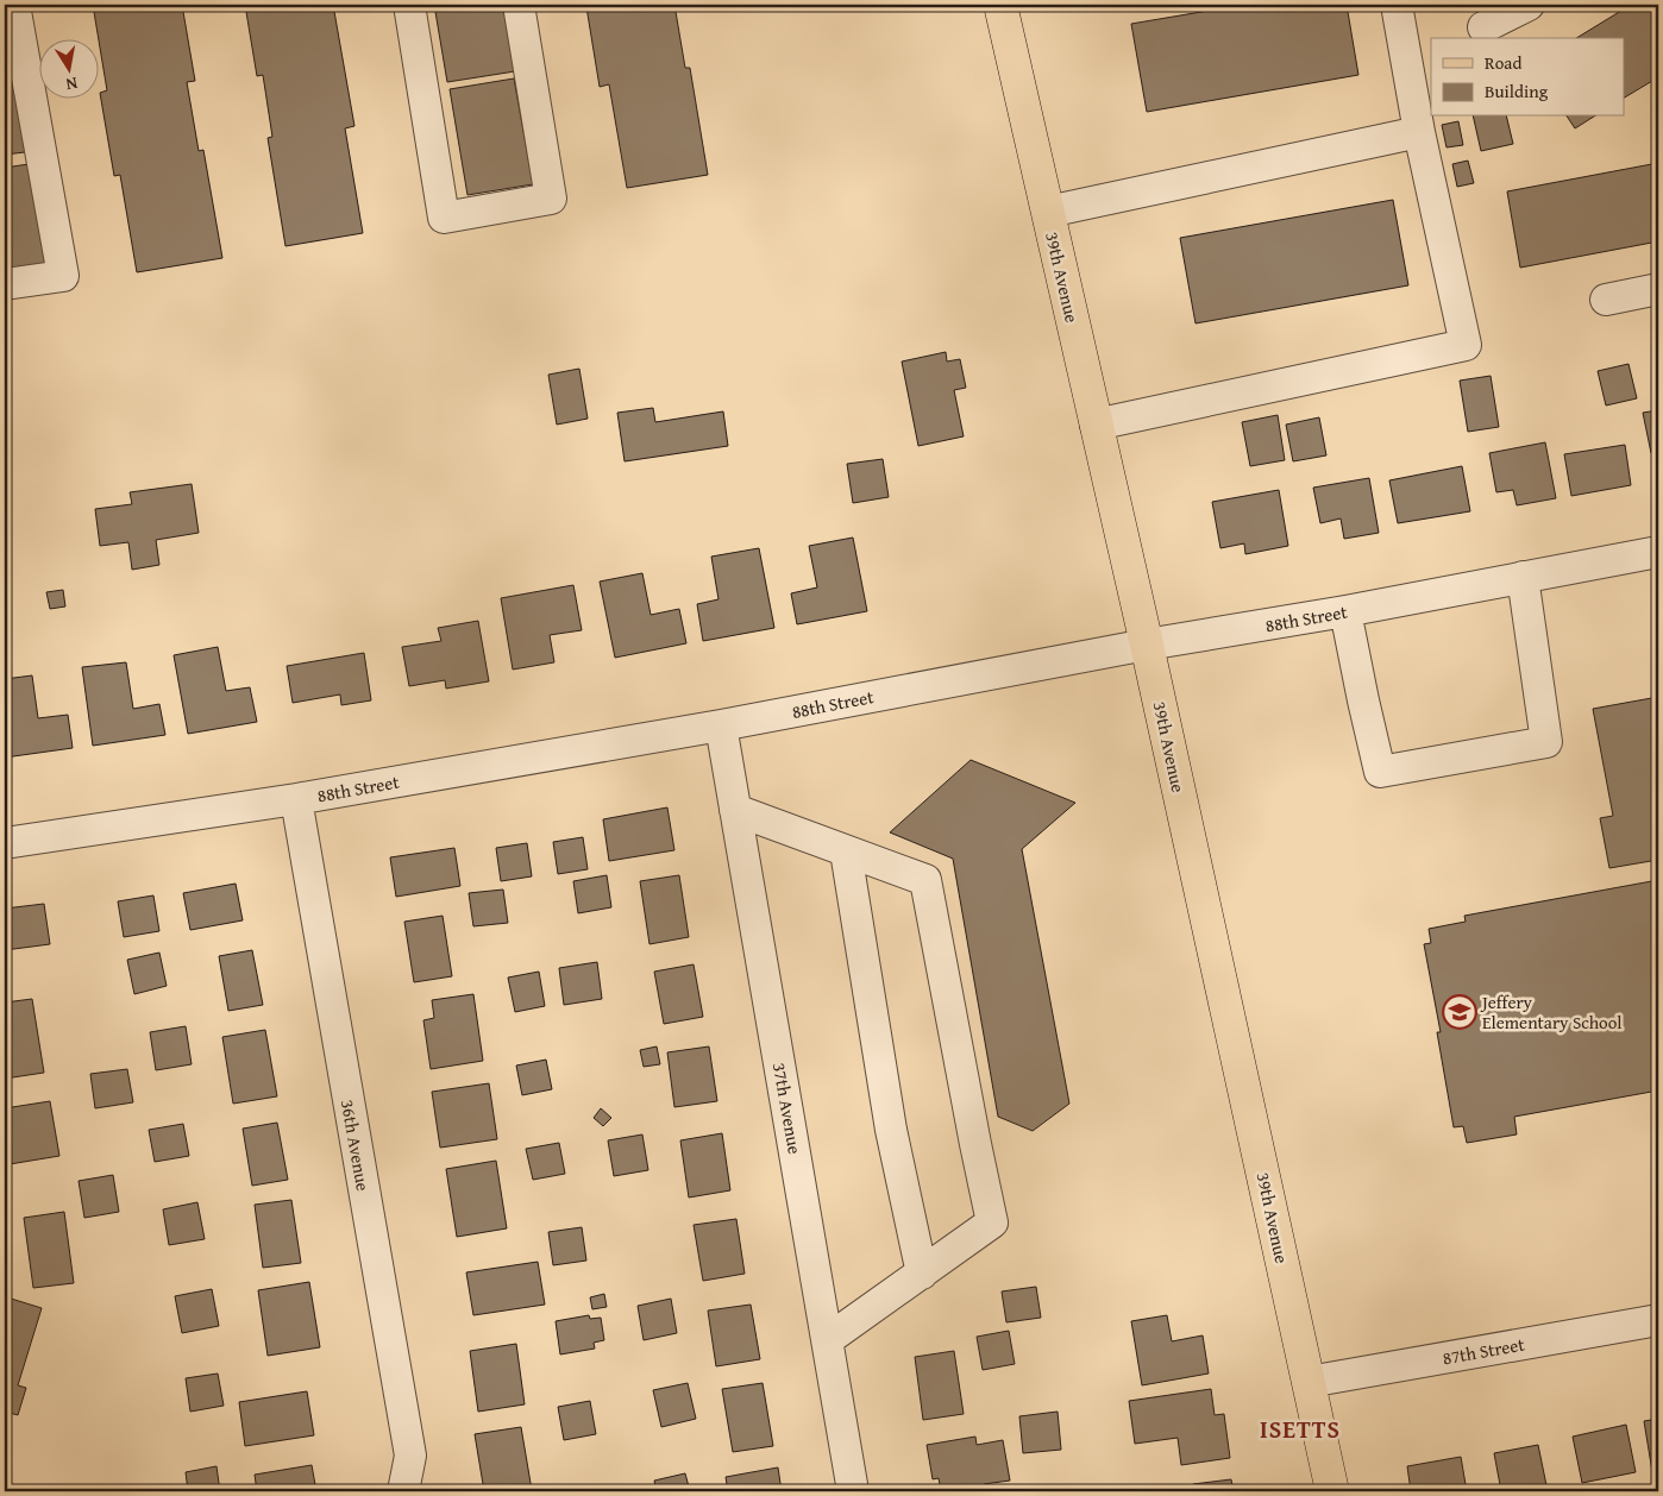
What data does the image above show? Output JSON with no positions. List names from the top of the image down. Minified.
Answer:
{"streets":{"main road":["39th Avenue"],"street":["88th Street","37th Avenue","36th Avenue","87th Street"]},"crossings":[["39th Avenue","88th Street"],["39th Avenue","87th Street"],["88th Street","37th Avenue"],["88th Street","36th Avenue"]],"districts":["ISETTS"],"places":{"school or university":["Jeffery Elementary School"]},"legend":["Road","Building"],"north":"bottom"}
